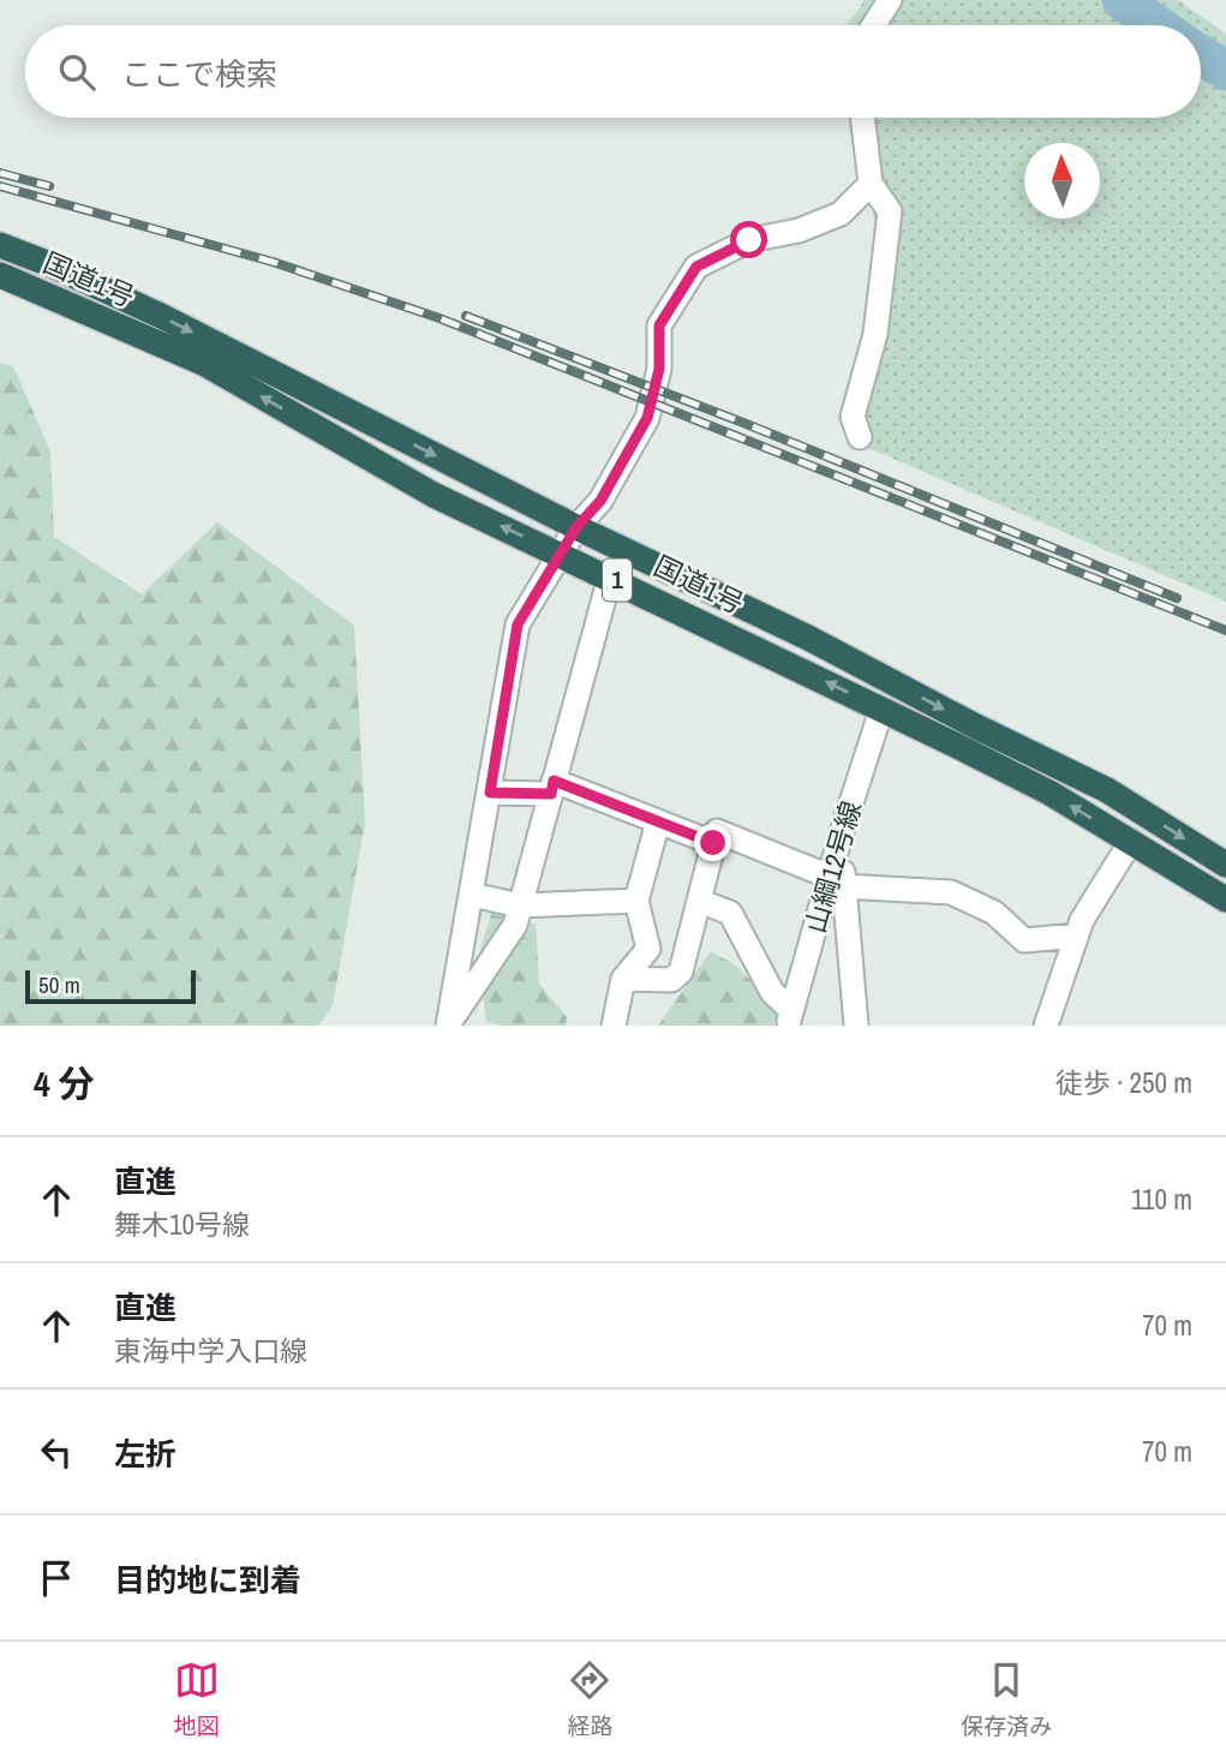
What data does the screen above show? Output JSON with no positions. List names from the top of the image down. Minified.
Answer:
{"streets":{"highway":["国道1号","1"],"street":["山綱12号線"]},"crossings":[["国道1号","山綱12号線"]],"scale_bar":"50 m","north":"top","page":{"search":"ここで検索","scale":"50 m","heading":["4 分","徒歩 · 250 m"],"list":[["直進","舞木10号線","110 m"],["直進","東海中学入口線","70 m"],["左折","70 m"],"目的地に到着"],"nav":["地図","経路","保存済み"]}}
